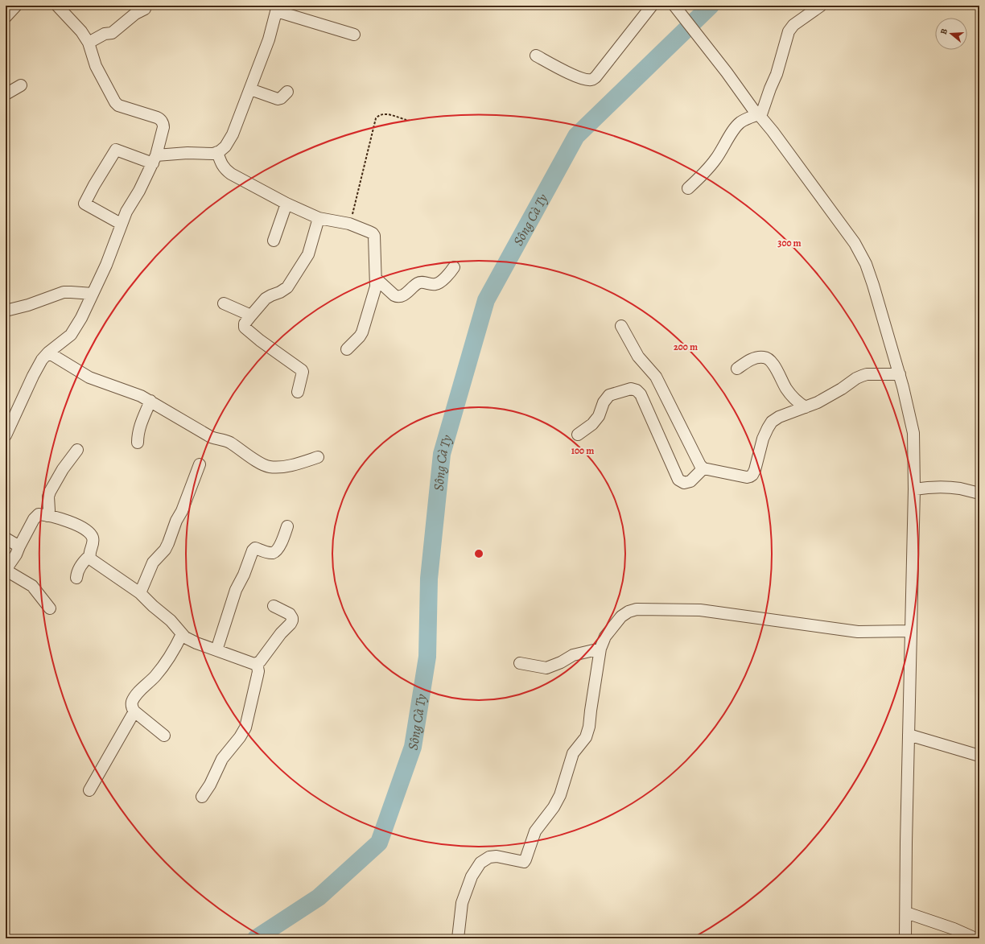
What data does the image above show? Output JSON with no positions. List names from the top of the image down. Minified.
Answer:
{"water":["Sông Cà Ty"],"north":"left","rings":["300 m","200 m","100 m"]}
